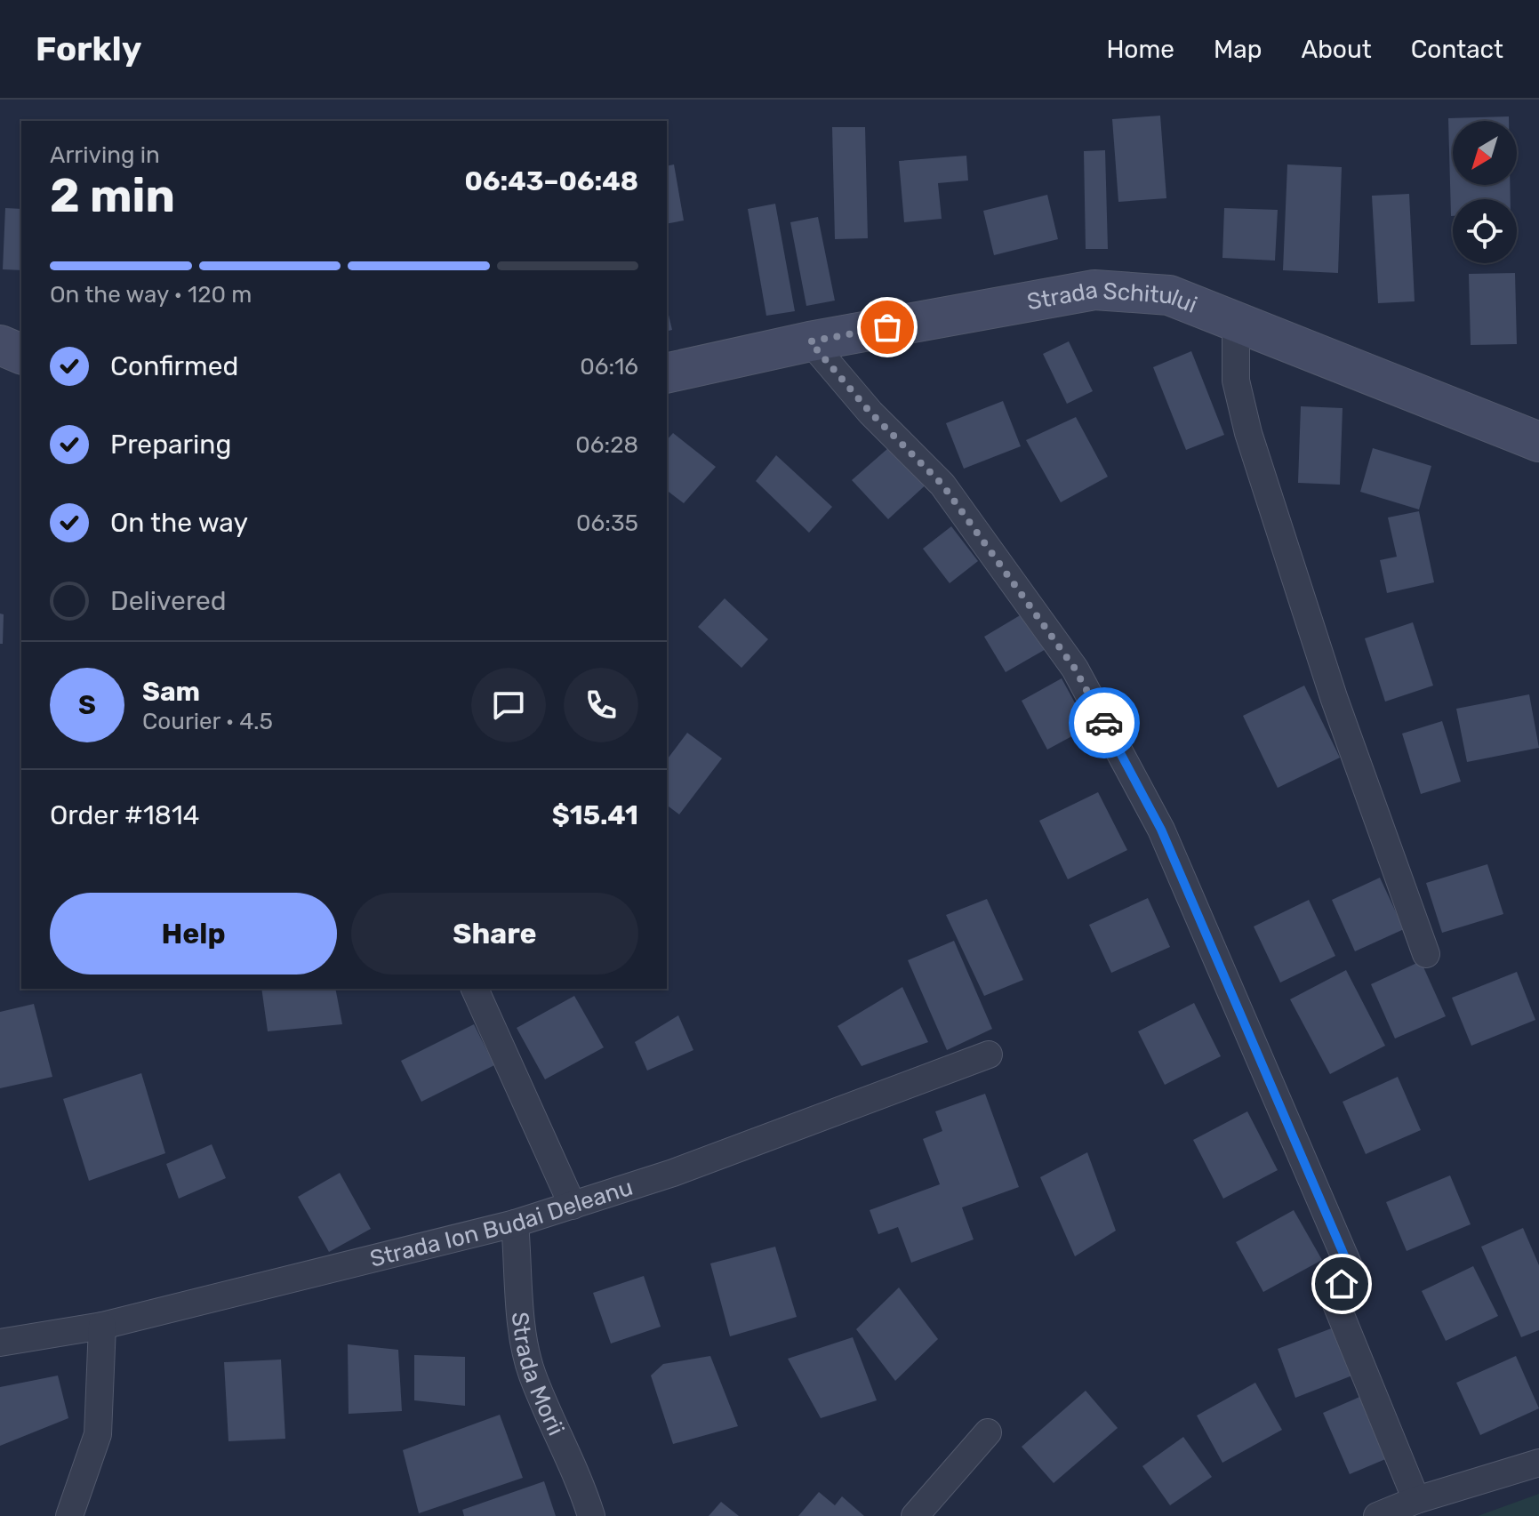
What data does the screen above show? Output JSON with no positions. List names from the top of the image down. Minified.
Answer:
{"streets":{"main road":["Strada Schitului"],"street":["Strada Ion Budai Deleanu","Strada Morii"]},"crossings":[["Strada Ion Budai Deleanu","Strada Morii"]],"north":"bottom left","page":{"header":"Forkly","nav":["Home","Map","About","Contact"],"heading":["2 min","Arriving in","06:43–06:48"],"panel":["Sam","Courier · 4.5","Order #1814","$15.41"],"bar":"On the way · 120 m","list":[["Confirmed","06:16"],["Preparing","06:28"],["On the way","06:35"],"Delivered"],"round":"S","buttons":["Help","Share"]}}
